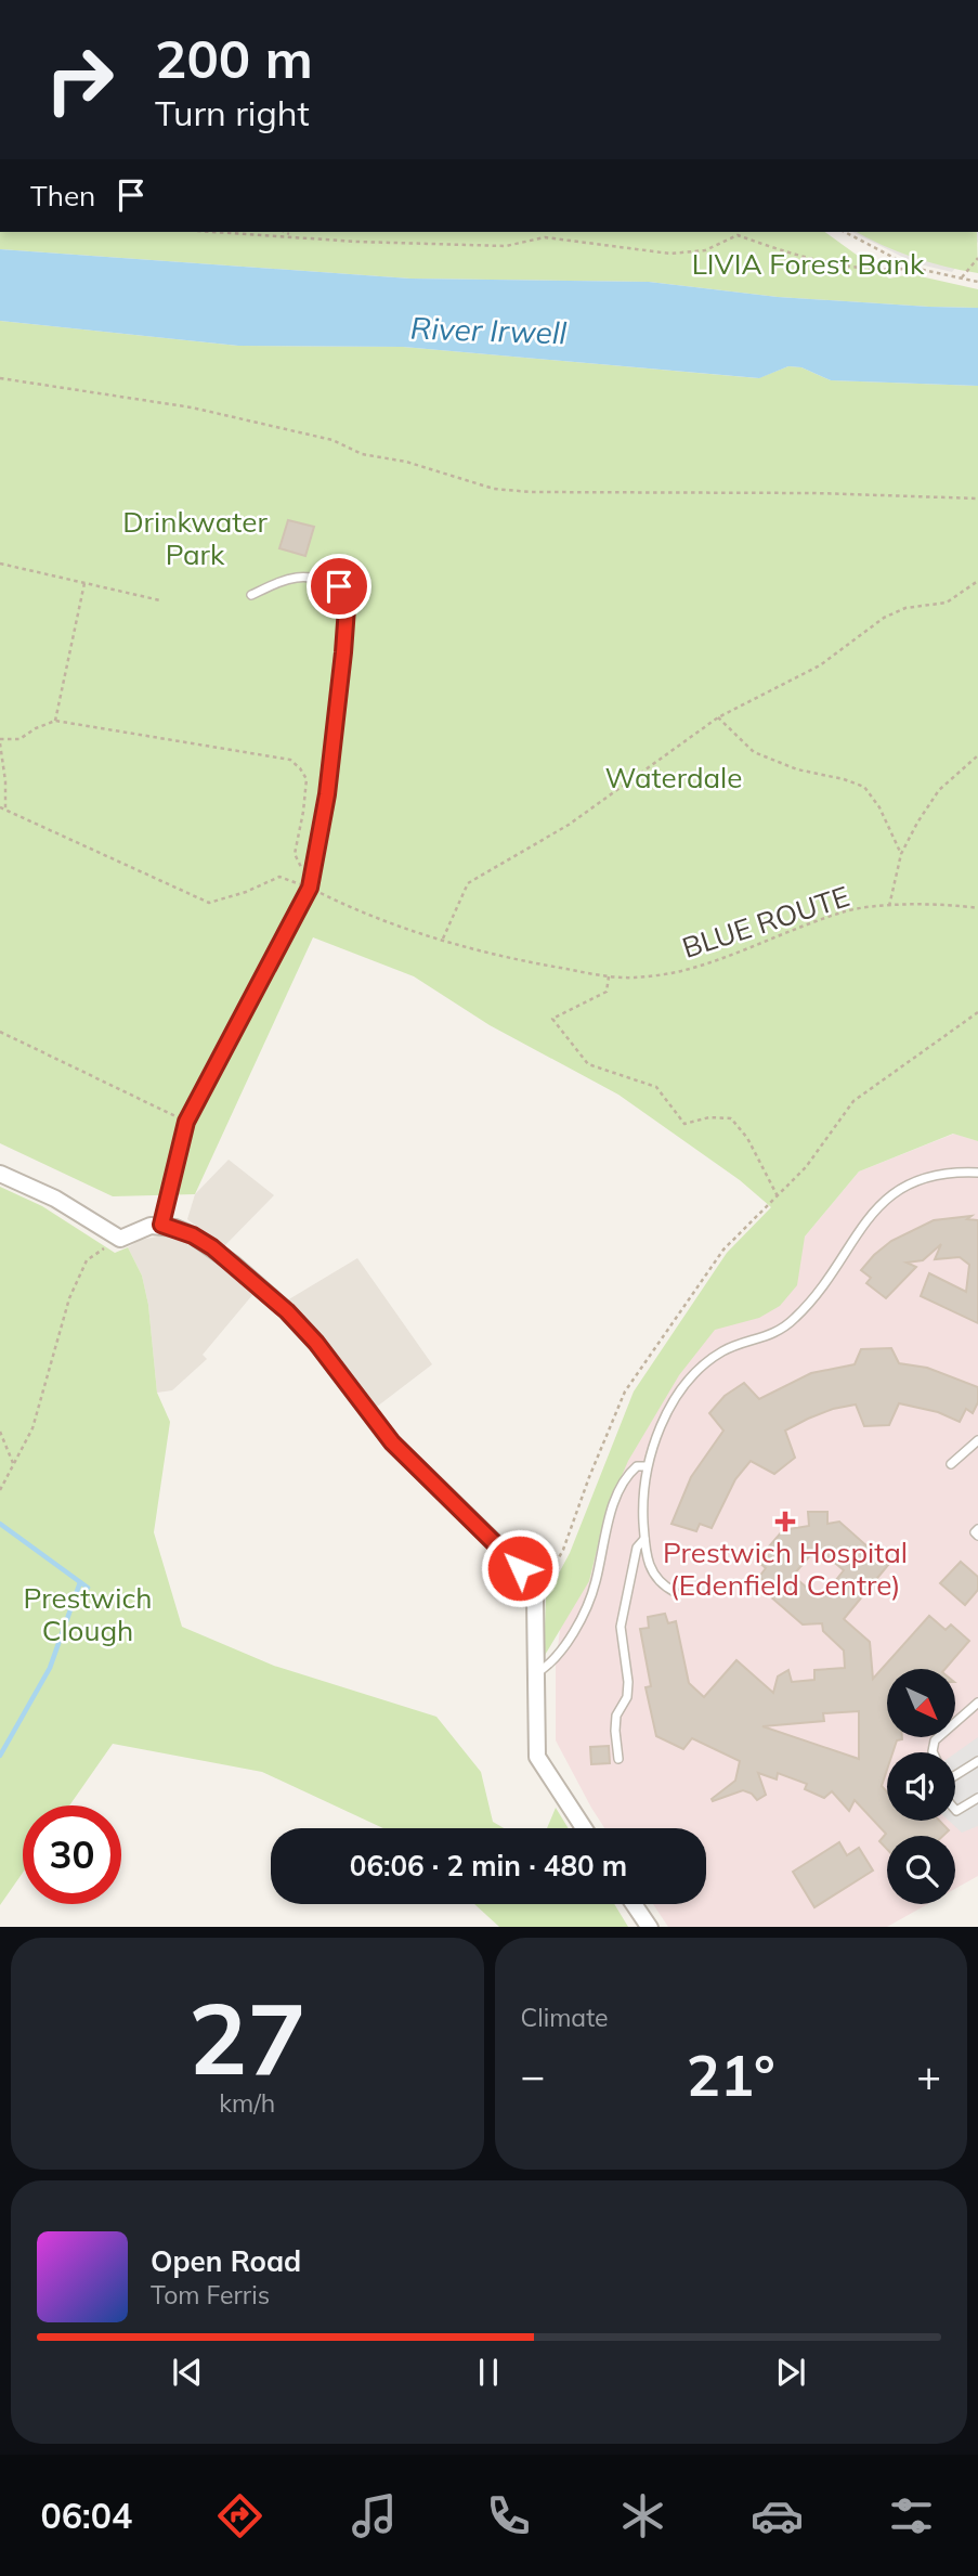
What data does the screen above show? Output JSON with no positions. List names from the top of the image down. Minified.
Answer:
{"streets":{"path":["BLUE ROUTE"]},"water":["River Irwell"],"parks":["LIVIA Forest Bank","Drinkwater Park","Waterdale","Prestwich Clough"],"places":{"health":["Prestwich Hospital (Edenfield Centre)"]},"north":"bottom right","page":{"turn":["200 m","Turn right"],"then":"Then","limit":"30","trip":"06:06 · 2 min · 480 m","tile":[["27","km/h"],"Climate"],"heat":["−","21°","+"],"song":["Open Road","Tom Ferris"],"tabs":"06:04"}}
